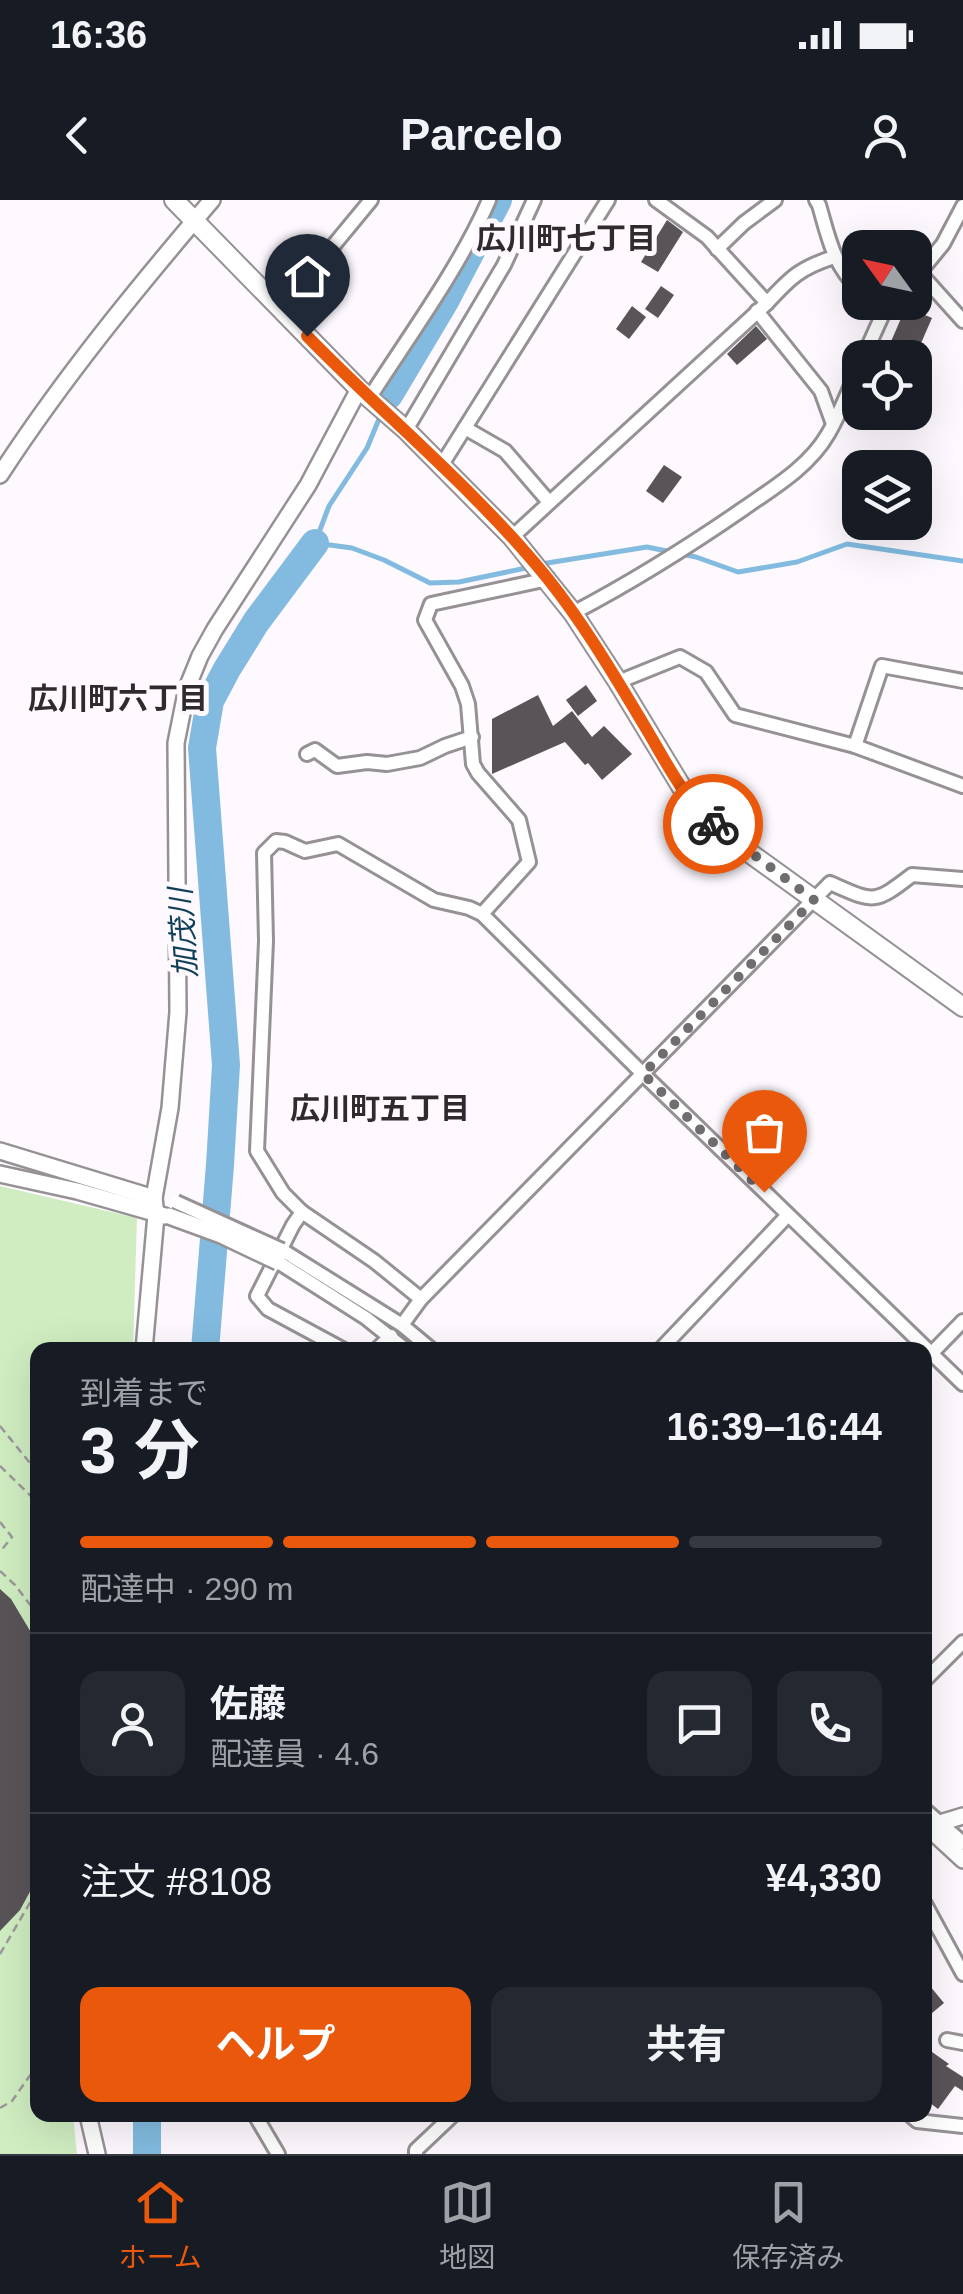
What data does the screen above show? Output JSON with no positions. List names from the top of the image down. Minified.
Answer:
{"districts":["広川町七丁目","広川町六丁目","広川町五丁目"],"water":["加茂川"],"north":"top left","page":{"status":"16:36","header":"Parcelo","heading":["3 分","到着まで","16:39–16:44"],"panel":["佐藤","配達員 · 4.6","注文 #8108","¥4,330"],"bar":"配達中 · 290 m","buttons":["ヘルプ","共有"],"tabs":["ホーム","地図","保存済み"]}}
